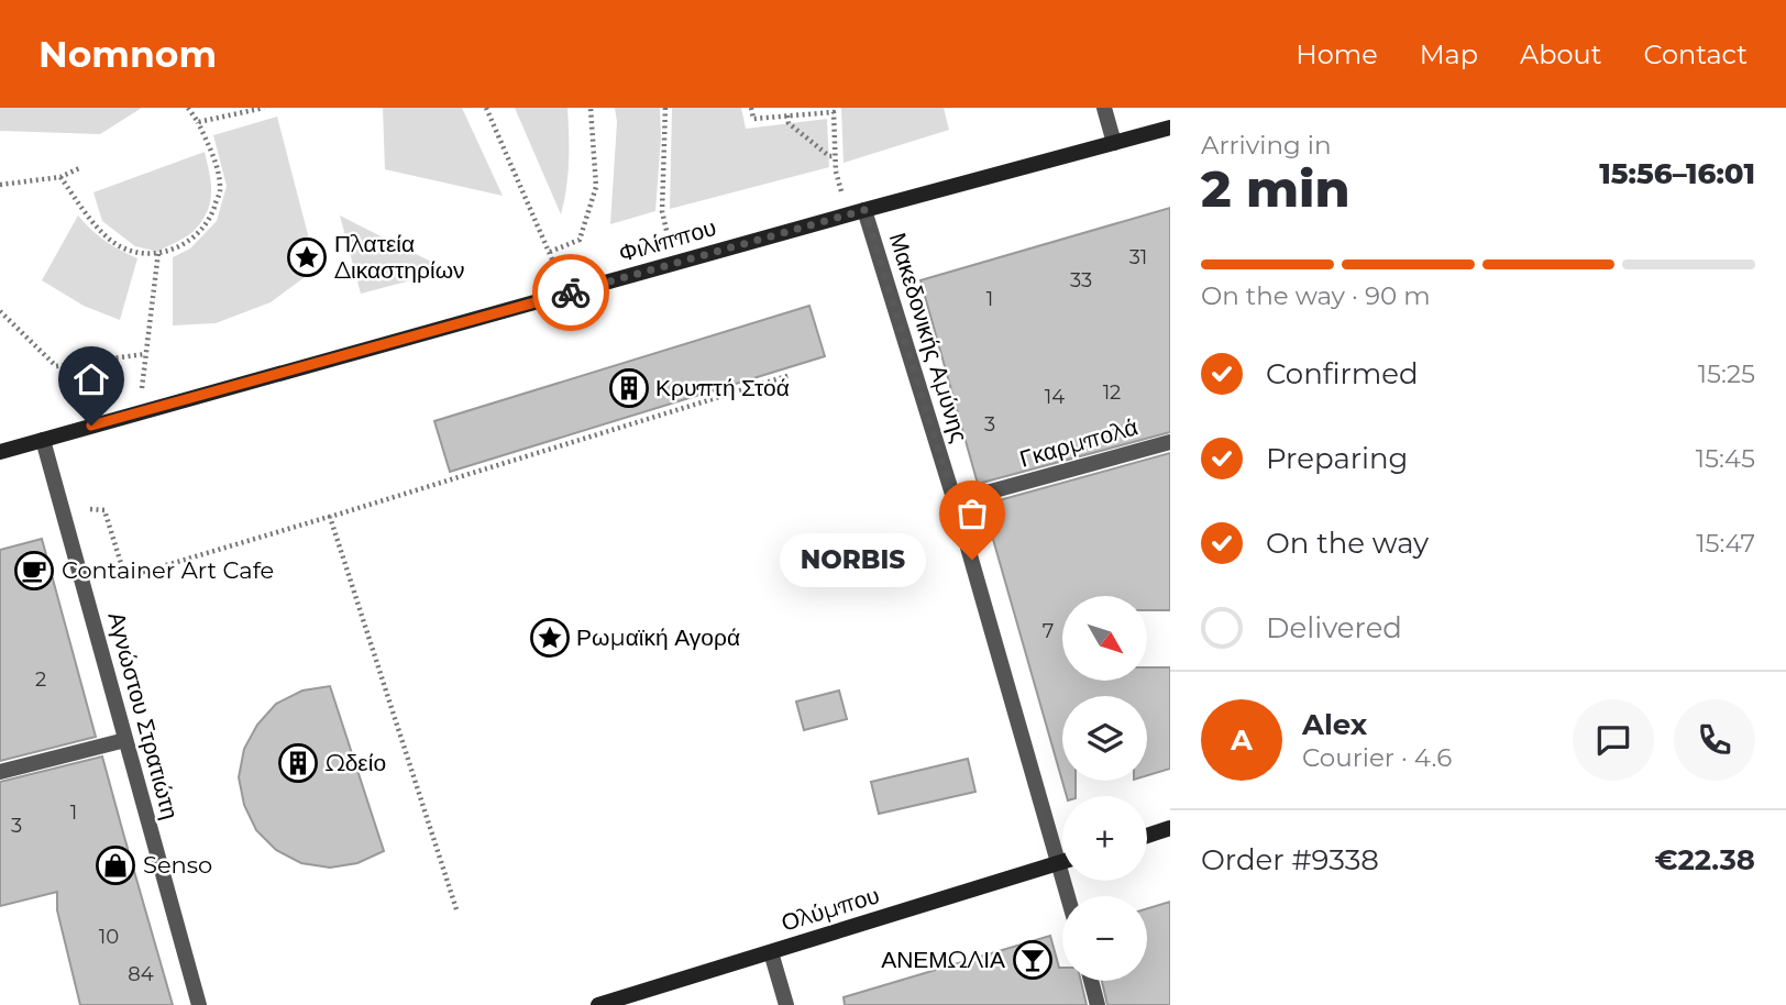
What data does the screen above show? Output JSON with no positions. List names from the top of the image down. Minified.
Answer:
{"streets":{"street":["Φιλίππου","Μακεδονικής Αμύνης","Γκαρμπολά","Αγνώστου Στρατιώτη","Ολύμπου"]},"crossings":[["Φιλίππου","Μακεδονικής Αμύνης"],["Φιλίππου","Αγνώστου Στρατιώτη"],["Μακεδονικής Αμύνης","Γκαρμπολά"],["Μακεδονικής Αμύνης","Ολύμπου"]],"places":{"place":["Πλατεία Δικαστηρίων","Ρωμαϊκή Αγορά"],"building":["Κρυπτή Στοά","Ωδείο"],"other":["NORBIS"],"cafe":["Container Art Cafe"],"shop":["Senso"],"bar":["ΑΝΕΜΩΛΙΑ"]},"house_numbers":["31","33","1","12","14","3","7","2","1","3","10","84"],"north":"bottom right","page":{"header":"Nomnom","nav":["Home","Map","About","Contact"],"heading":["2 min","Arriving in","15:56–16:01"],"panel":["Alex","Courier · 4.6","Order #9338","€22.38"],"bar":"On the way · 90 m","list":[["Confirmed","15:25"],["Preparing","15:45"],["On the way","15:47"],"Delivered"],"bubble":"NORBIS","map_buttons":["+","−"],"round":"A"}}
